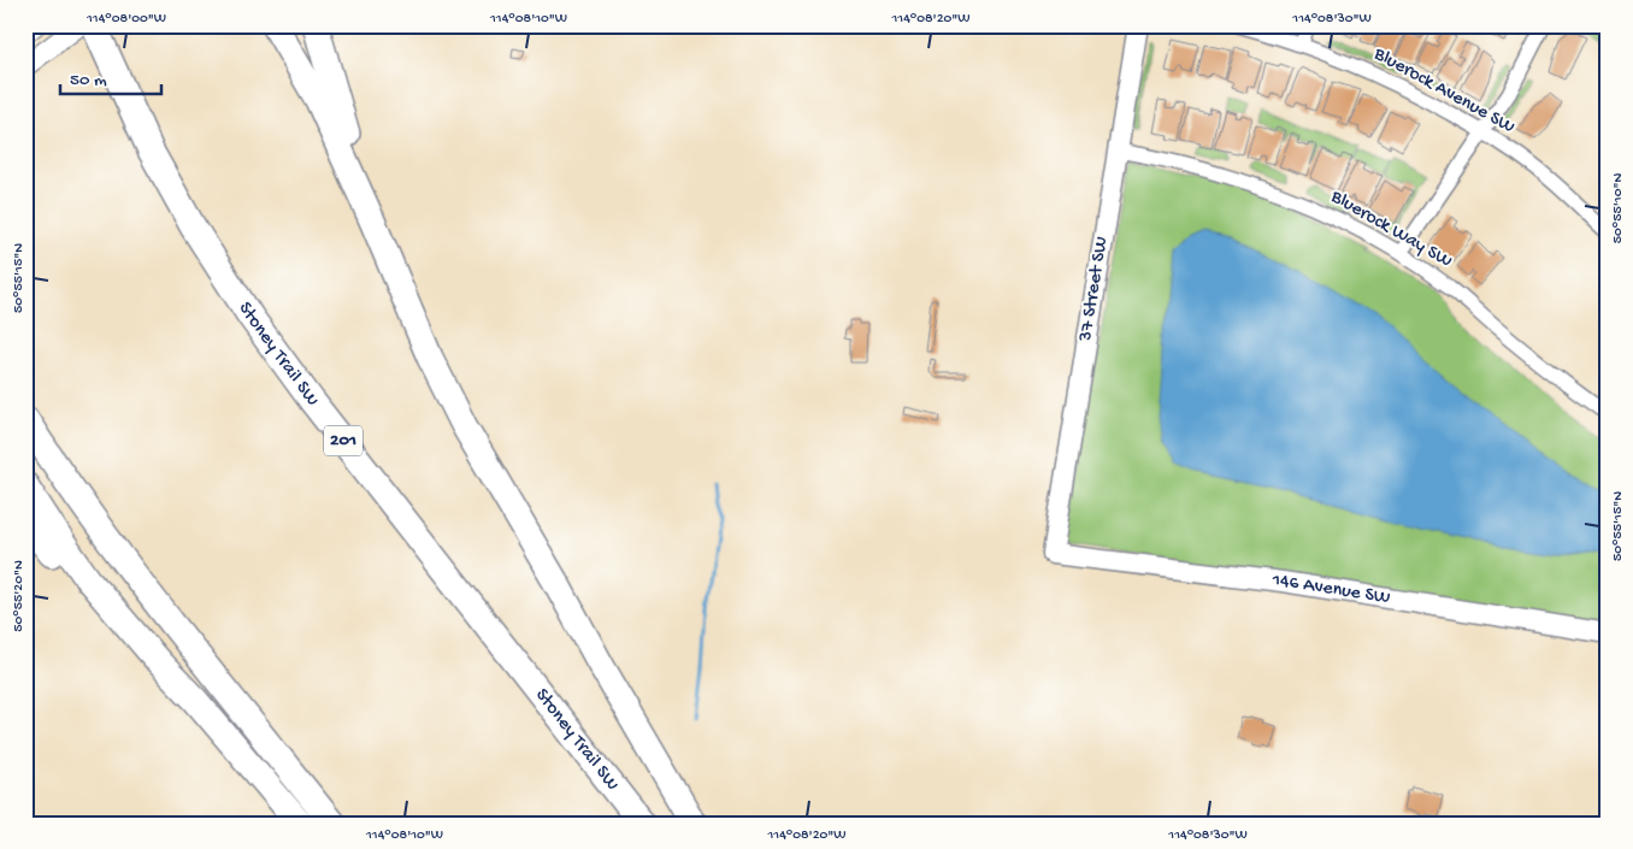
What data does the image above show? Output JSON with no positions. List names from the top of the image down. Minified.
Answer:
{"streets":{"highway":["Stoney Trail SW","201"],"street":["Bluerock Avenue SW","Bluerock Way SW","37 Street SW","146 Avenue SW"]},"crossings":[["Bluerock Way SW","37 Street SW"],["37 Street SW","146 Avenue SW"]],"scale_bar":"50 m","coordinates":["114°08'00\"W","114°08'10\"W","114°08'20\"W","114°08'30\"W","50°55'10\"N","50°55'15\"N","50°55'20\"N"]}
